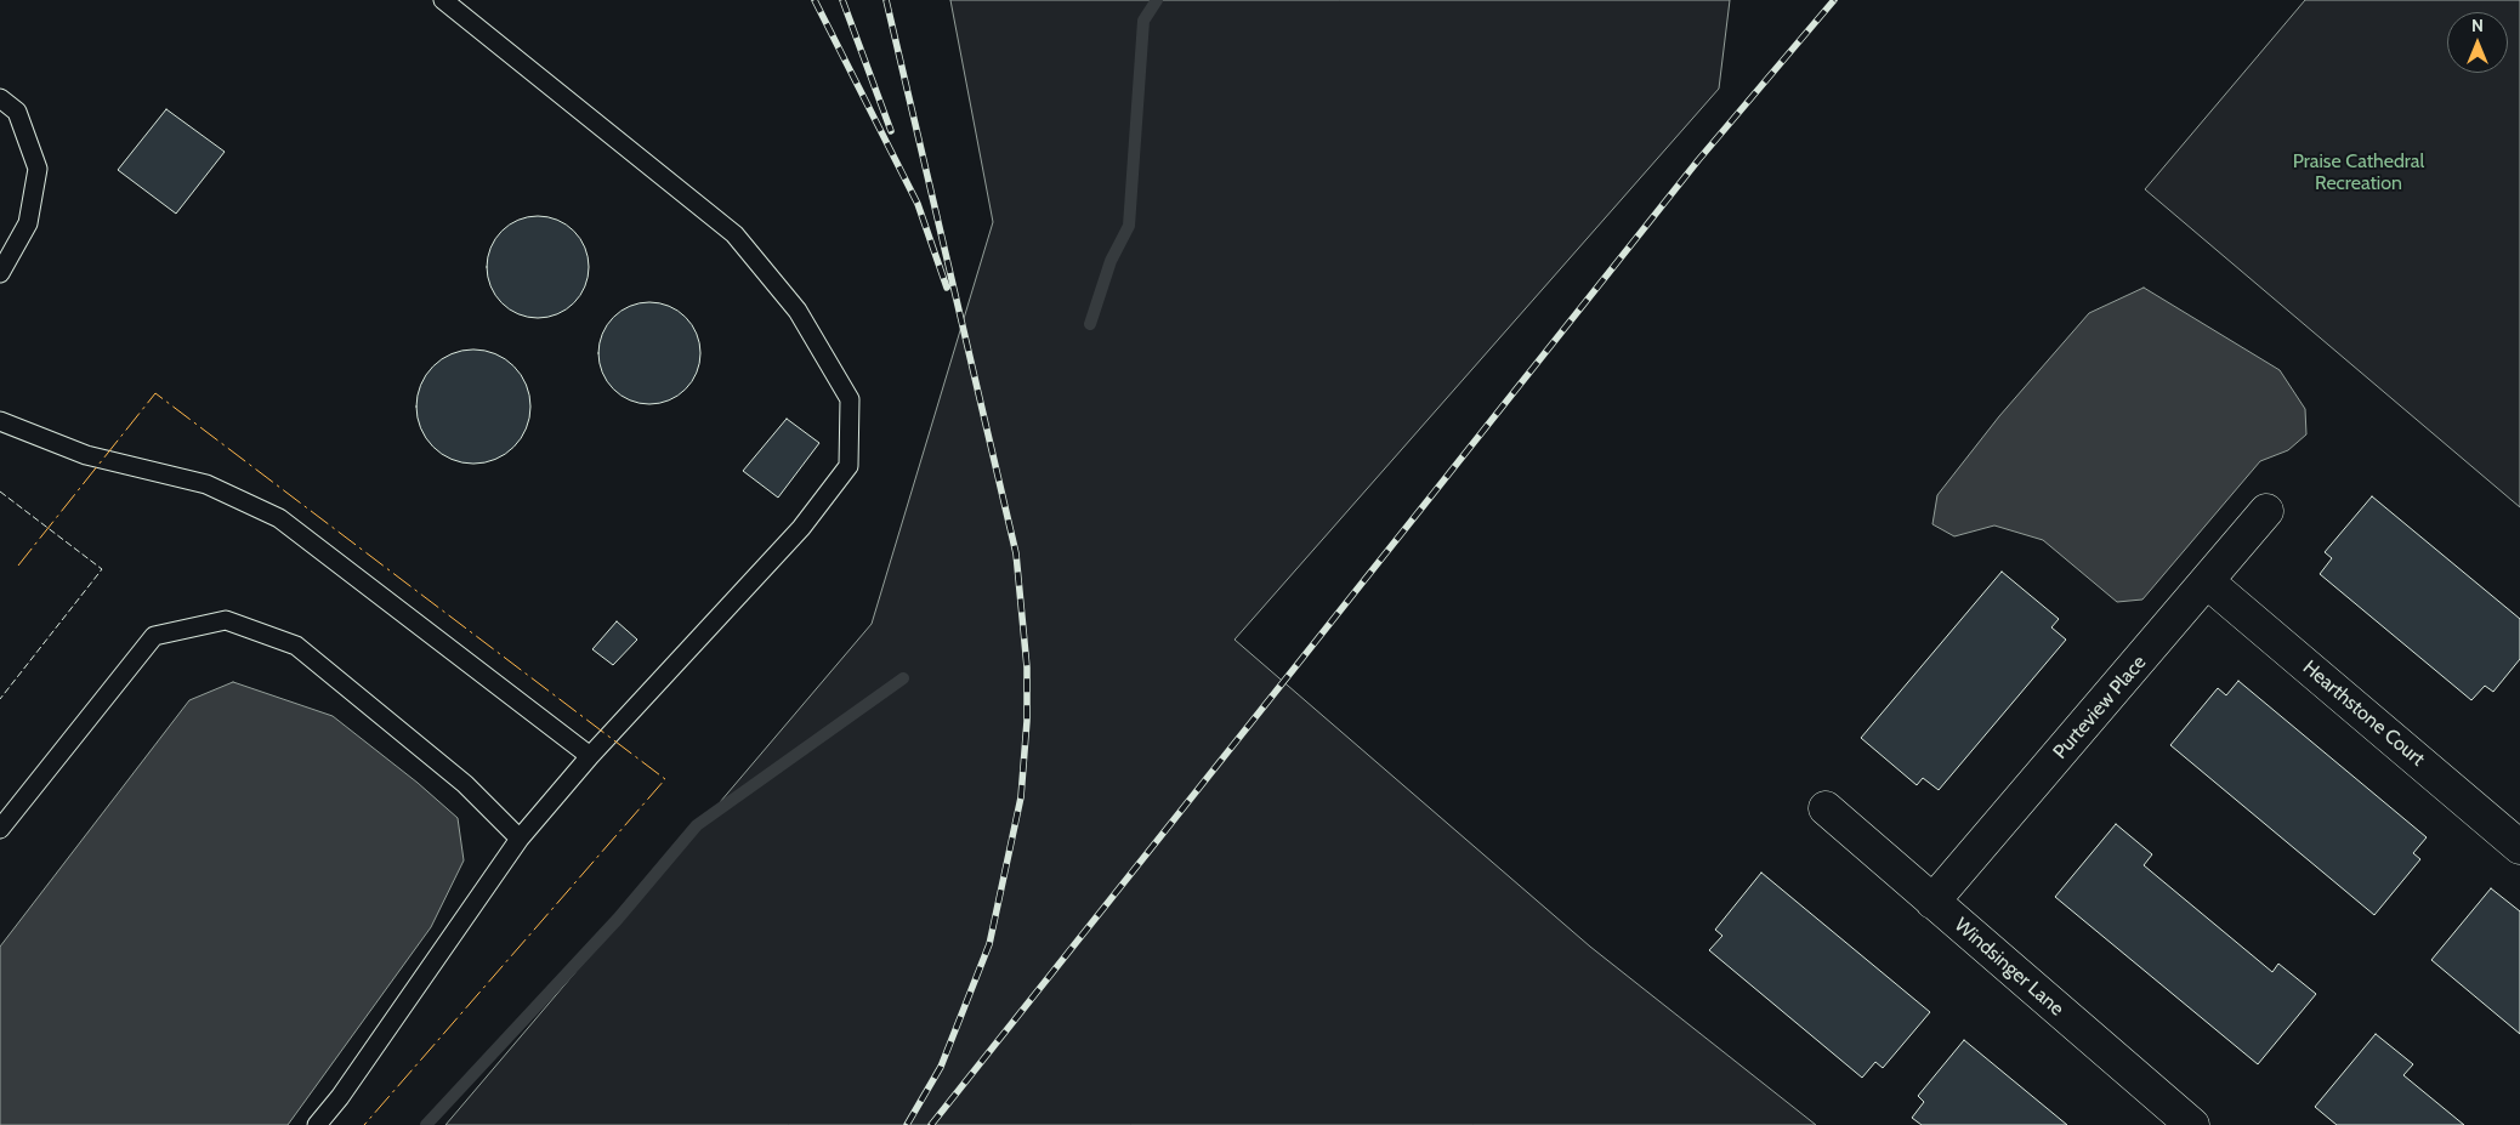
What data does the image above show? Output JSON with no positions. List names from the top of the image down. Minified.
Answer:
{"streets":{"street":["Purteview Place","Hearthstone Court","Windsinger Lane"]},"crossings":[["Purteview Place","Hearthstone Court"],["Purteview Place","Windsinger Lane"]],"parks":["Praise Cathedral Recreation"],"north":"top"}
